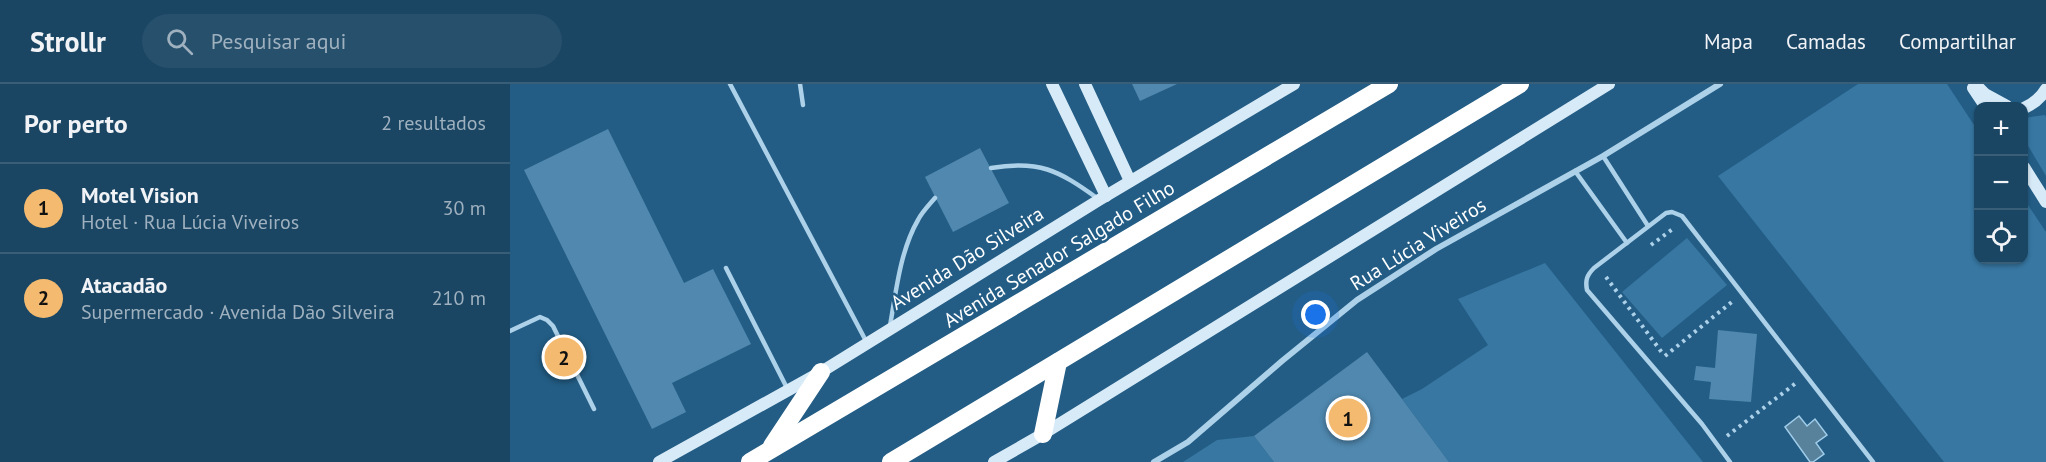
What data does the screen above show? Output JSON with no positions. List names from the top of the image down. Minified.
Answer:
{"streets":{"highway":["Avenida Senador Salgado Filho"],"main road":["Avenida Dão Silveira"],"street":["Rua Lúcia Viveiros"]},"page":{"header":"Strollr","search":"Pesquisar aqui","nav":["Mapa","Camadas","Compartilhar"],"heading":["Por perto","2 resultados"],"map_buttons":["+","−"],"list":[{"mark":"1","name":"Motel Vision","note":"Hotel · Rua Lúcia Viveiros","value":"30 m"},{"mark":"2","name":"Atacadão","note":"Supermercado · Avenida Dão Silveira","value":"210 m"}],"pins":["2","1"]}}
